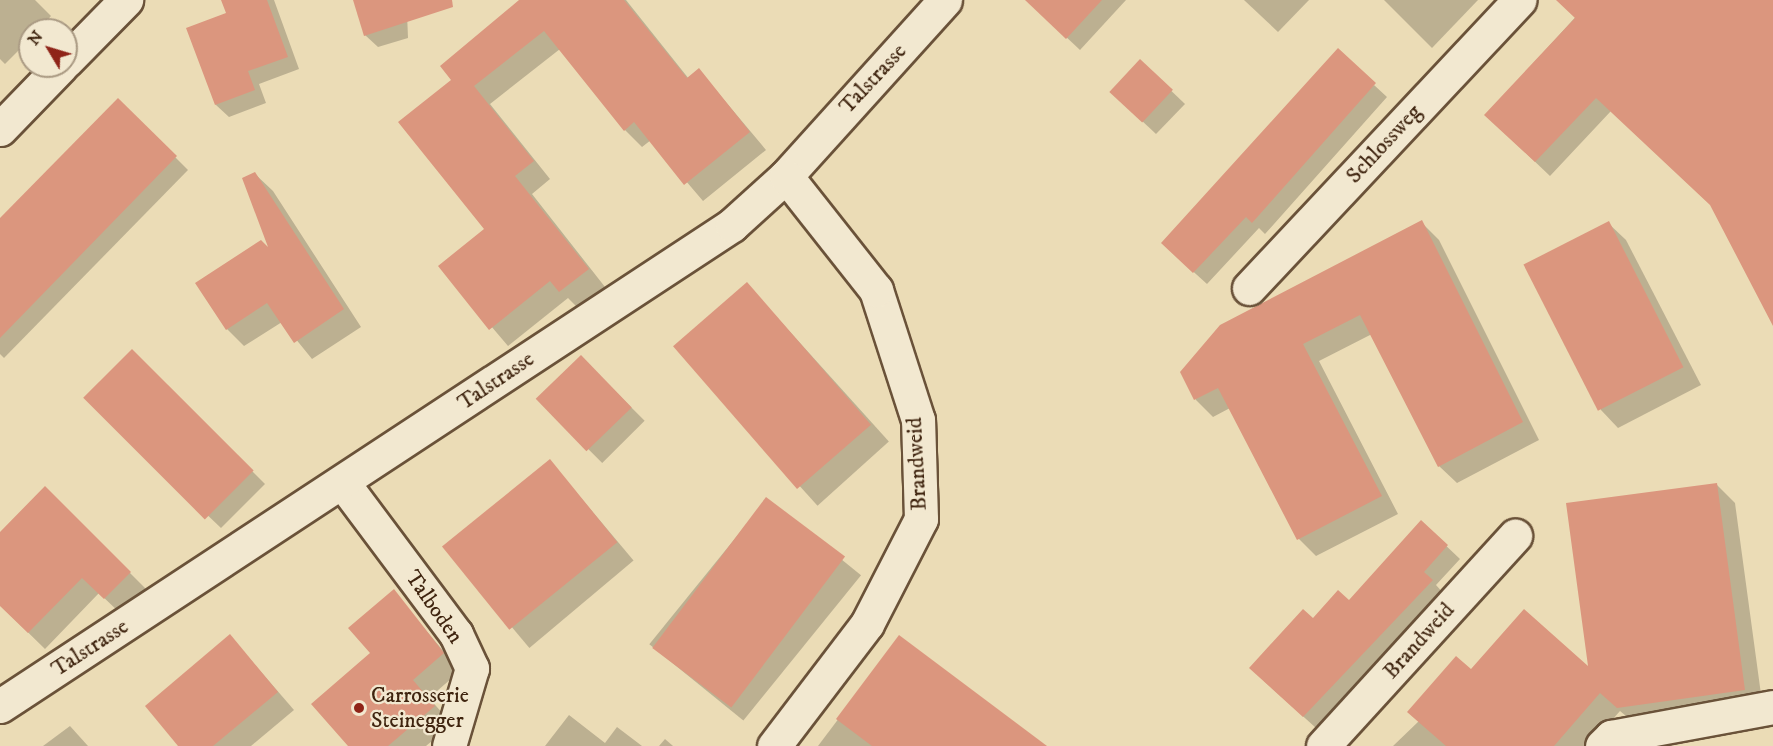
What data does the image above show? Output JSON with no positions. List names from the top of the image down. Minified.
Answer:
{"streets":{"street":["Talstrasse","Schlossweg","Brandweid","Talboden"]},"crossings":[["Talstrasse","Brandweid"],["Talstrasse","Talboden"]],"places":["Carrosserie Steinegger"],"north":"top left"}
